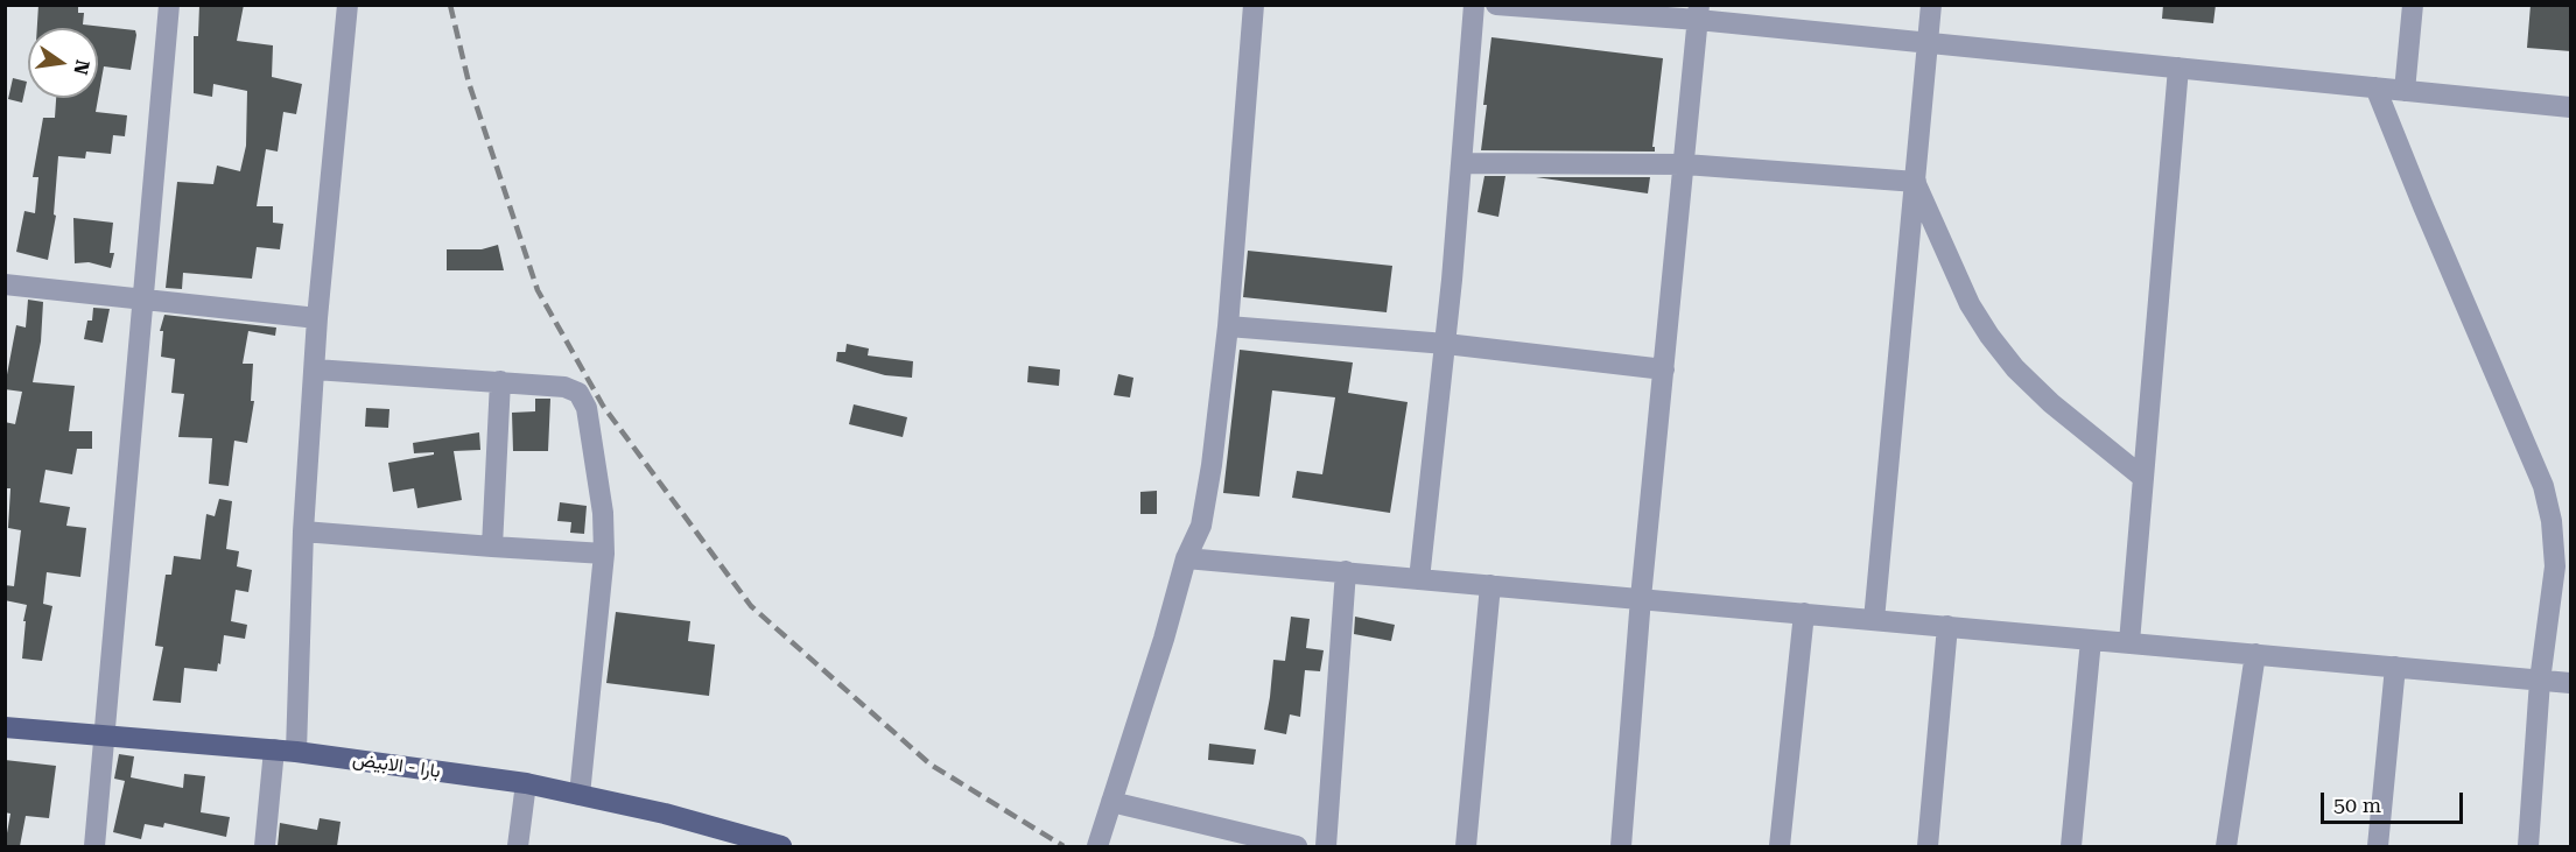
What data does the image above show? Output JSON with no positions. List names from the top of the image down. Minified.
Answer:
{"streets":{"main road":["بارا - الابيض"]},"scale_bar":"50 m","north":"right"}
